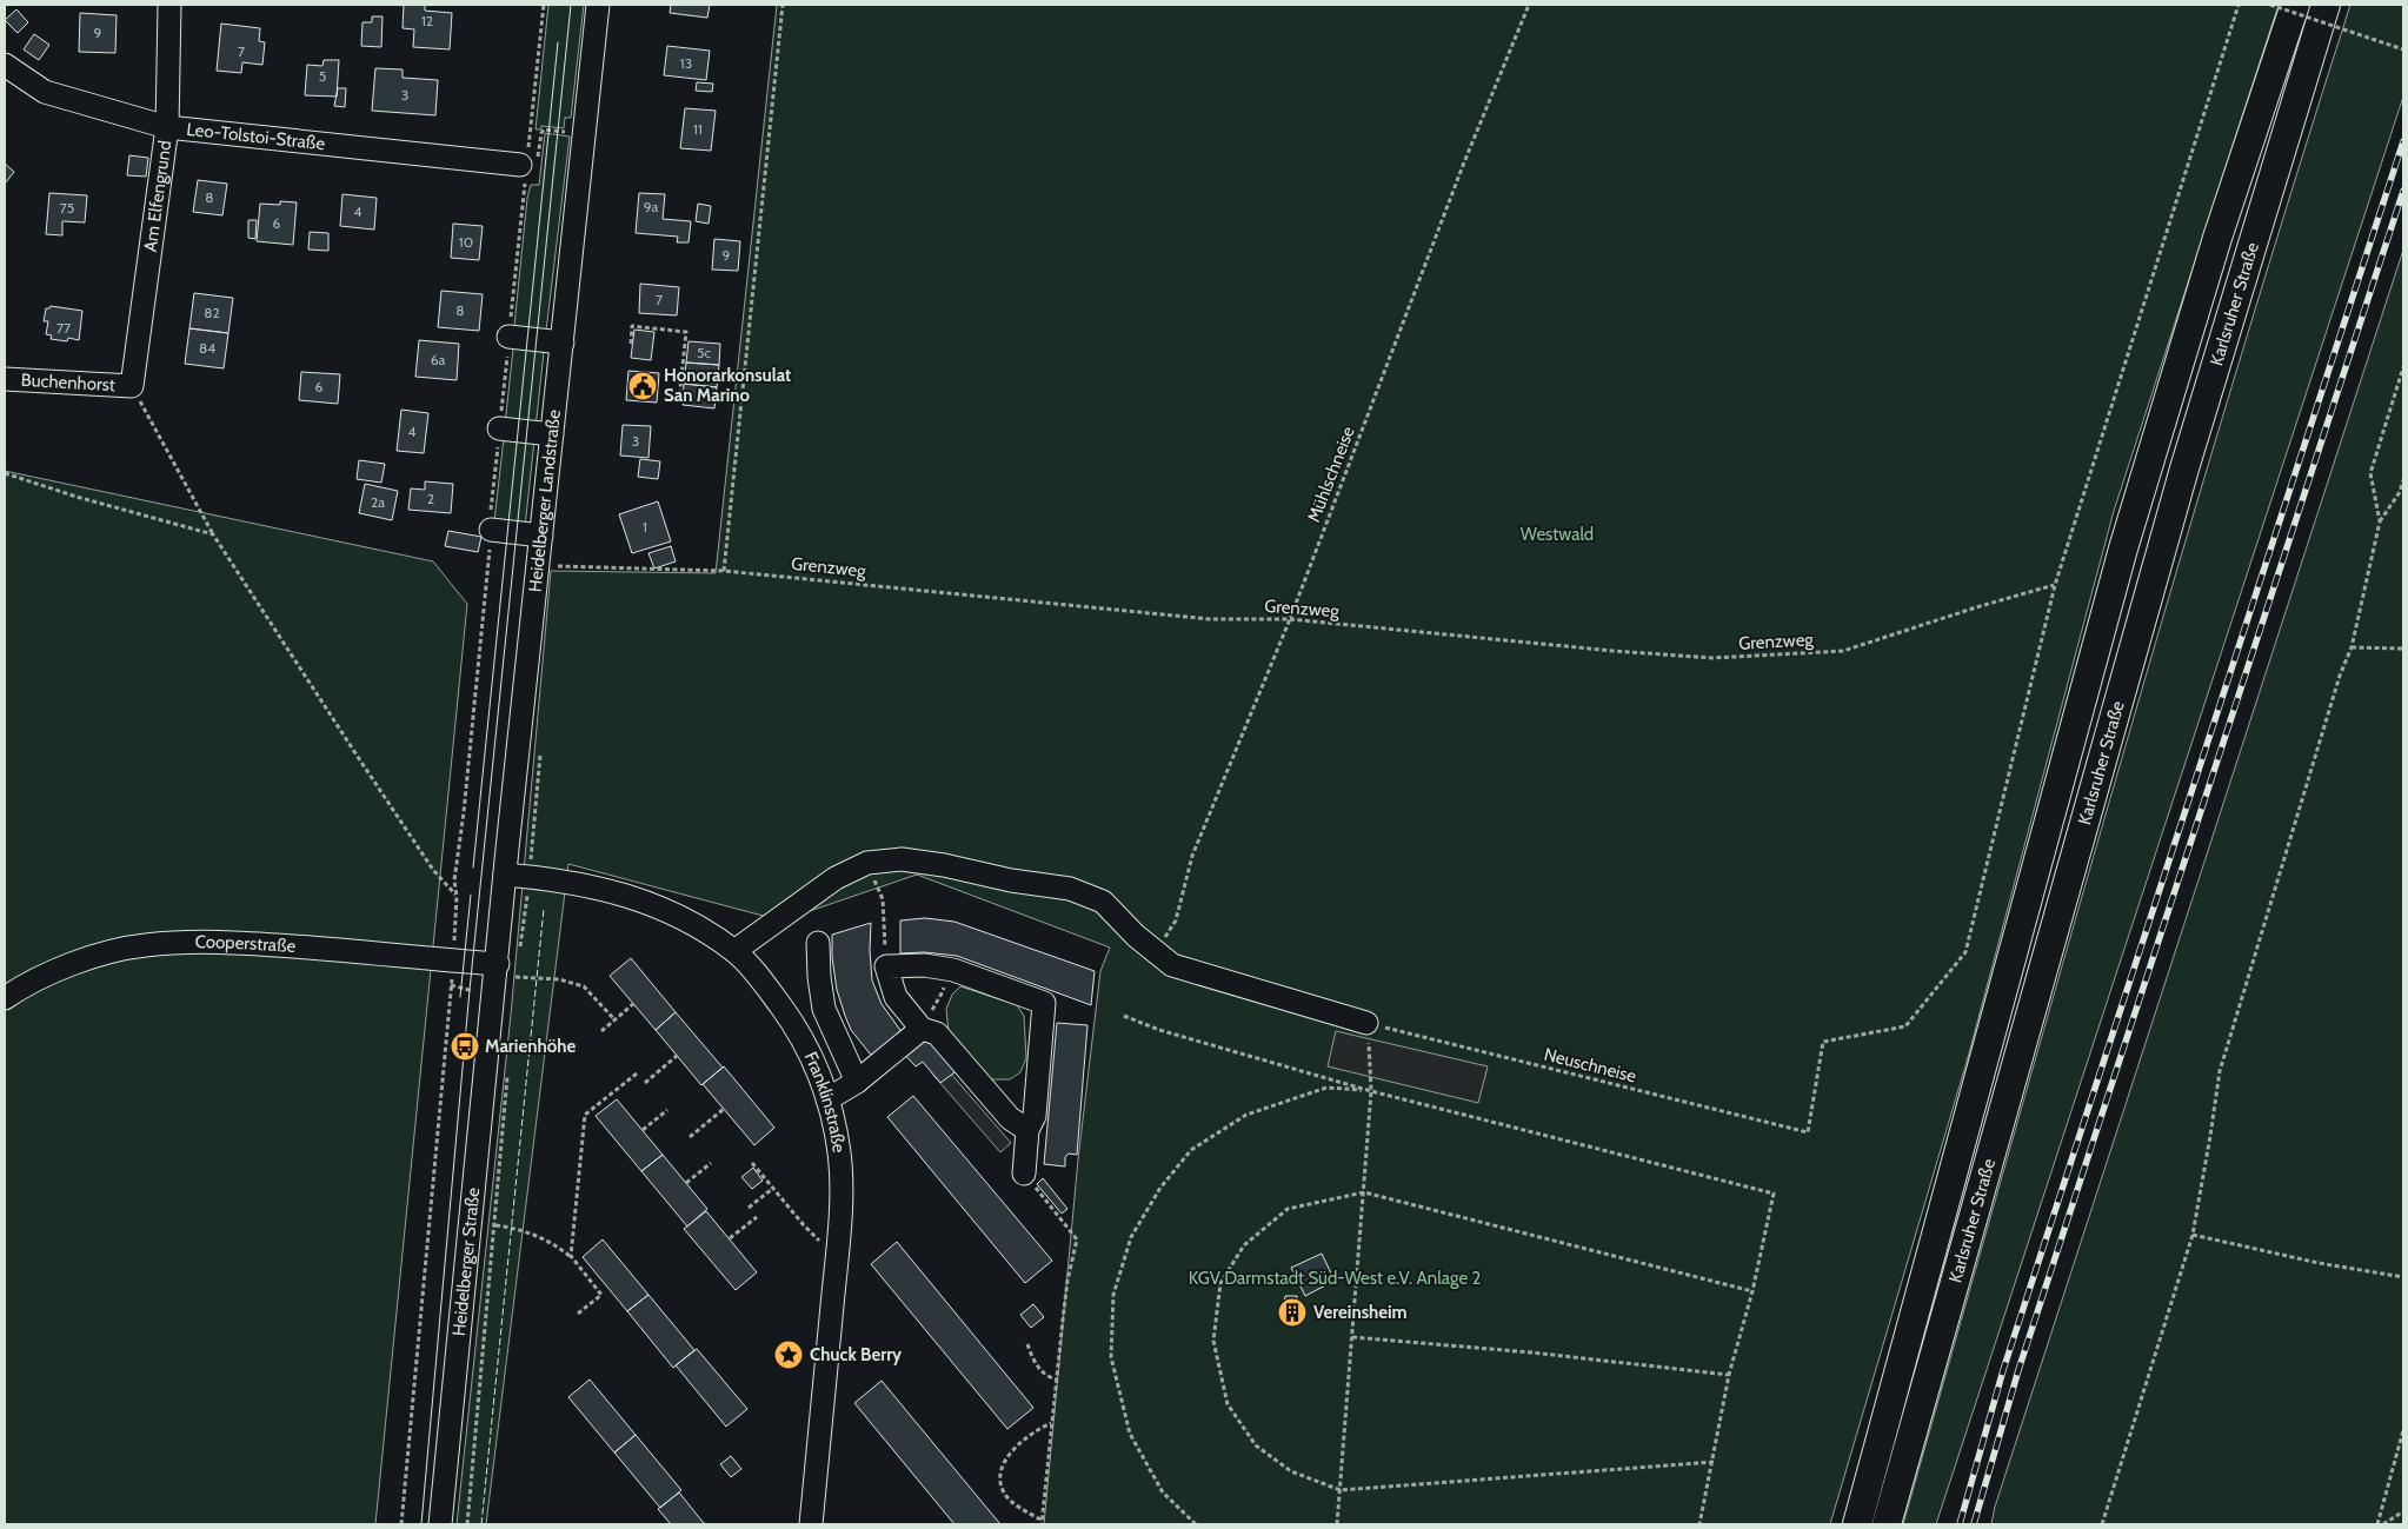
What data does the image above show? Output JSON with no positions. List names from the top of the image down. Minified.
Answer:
{"streets":{"main road":["Karlsruher Straße"],"street":["Leo-Tolstoi-Straße","Am Elfengrund","Buchenhorst","Heidelberger Landstraße","Cooperstraße","Franklinstraße","Heidelberger Straße"],"path":["Mühlschneise","Grenzweg","Neuschneise"]},"crossings":[["Leo-Tolstoi-Straße","Am Elfengrund"],["Am Elfengrund","Buchenhorst"],["Mühlschneise","Grenzweg"],["Heidelberger Landstraße","Grenzweg"],["Heidelberger Landstraße","Cooperstraße"],["Heidelberger Landstraße","Franklinstraße"],["Heidelberger Landstraße","Heidelberger Straße"],["Grenzweg","Neuschneise"]],"parks":["Westwald","KGV Darmstadt Süd-West e.V. Anlage 2"],"places":{"public building":["Honorarkonsulat San Marino"],"bus stop":["Marienhöhe"],"building":["Vereinsheim"],"place":["Chuck Berry"]},"house_numbers":["12","9","7","13","5","3","11","8","9a","75","4","6","10","9","7","8","82","77","84","5c","6a","6","4","3","2","2a","1"]}
